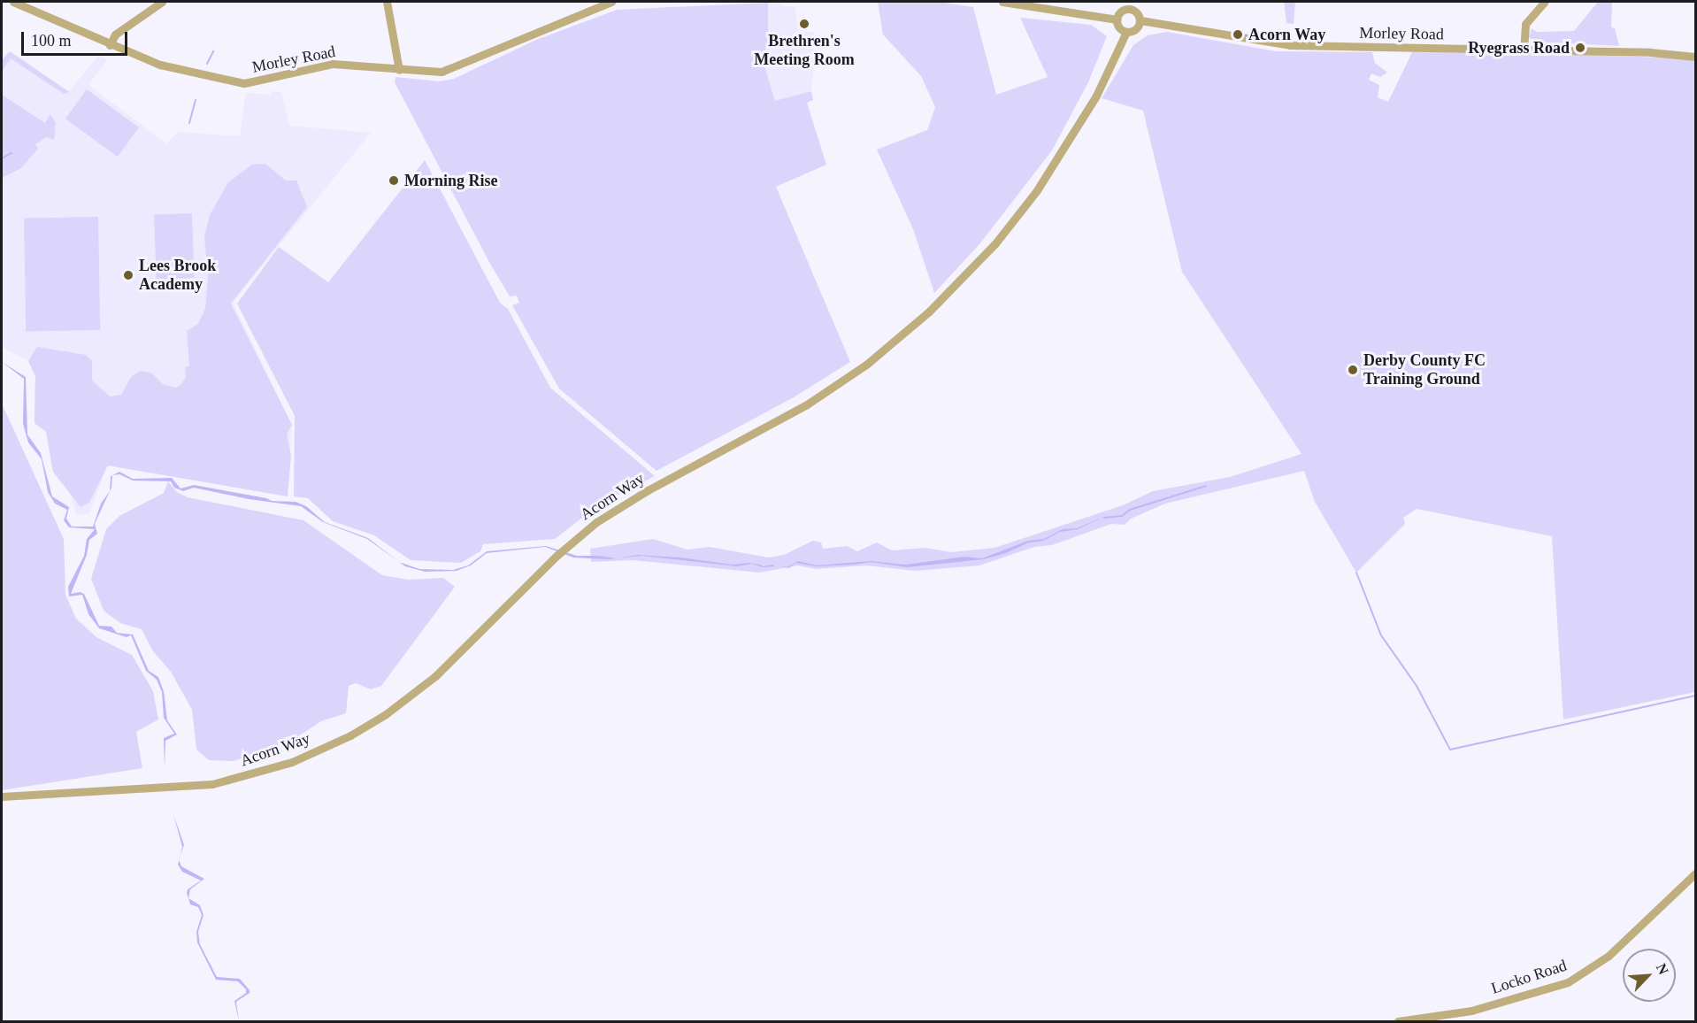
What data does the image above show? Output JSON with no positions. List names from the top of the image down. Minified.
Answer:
{"streets":{"street":["Morley Road","Acorn Way","Locko Road"]},"crossings":[["Morley Road","Acorn Way"]],"places":["Brethren's Meeting Room","Acorn Way","Ryegrass Road","Morning Rise","Lees Brook Academy","Derby County FC Training Ground"],"scale_bar":"100 m","north":"top right"}
